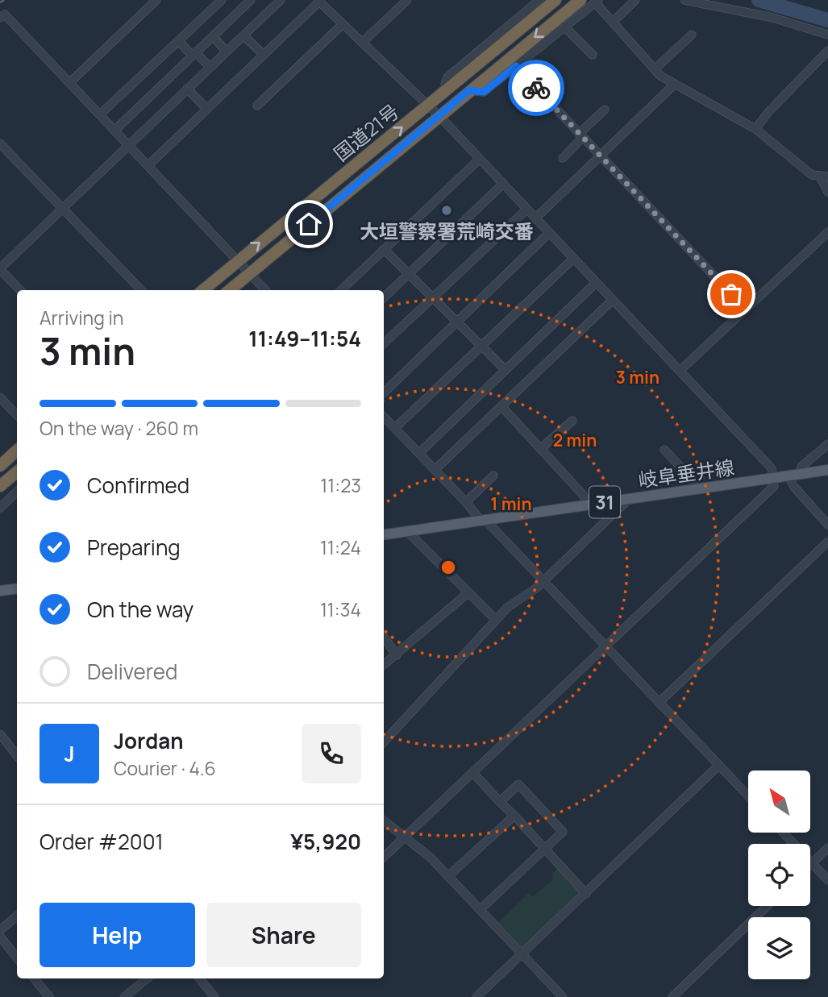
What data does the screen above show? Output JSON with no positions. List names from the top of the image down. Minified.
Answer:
{"streets":{"highway":["国道21号"],"main road":["岐阜垂井線","31"]},"places":["大垣警察署荒崎交番"],"north":"top left","page":{"heading":["3 min","Arriving in","11:49–11:54"],"panel":["Jordan","Courier · 4.6","Order #2001","¥5,920"],"bar":"On the way · 260 m","list":[["Confirmed","11:23"],["Preparing","11:24"],["On the way","11:34"],"Delivered"],"round":"J","buttons":["Help","Share"]},"rings":["3 min","2 min","1 min"]}
